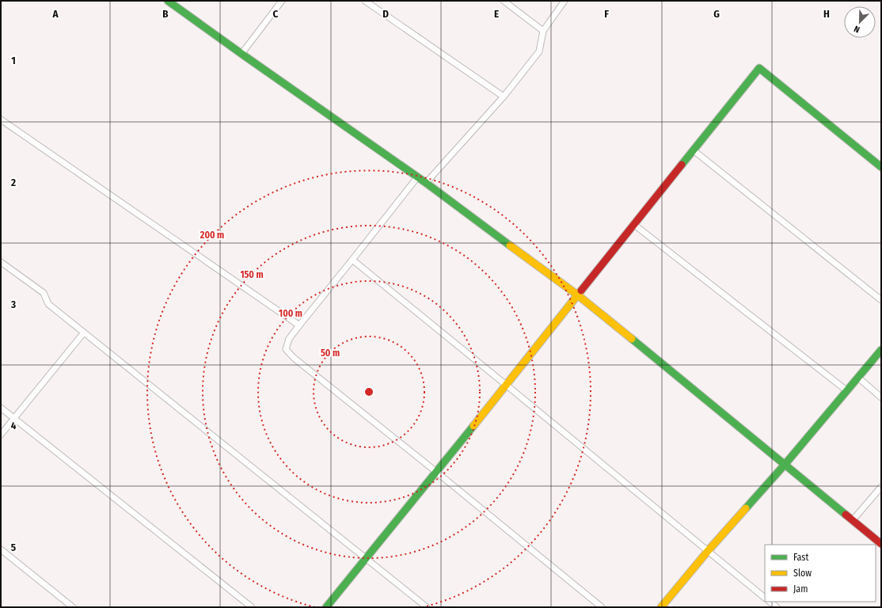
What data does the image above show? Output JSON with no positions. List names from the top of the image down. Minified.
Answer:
{"legend":["Fast","Slow","Jam"],"north":"bottom left","grid":{"columns":["A","B","C","D","E","F","G","H"],"rows":["1","2","3","4","5"]},"rings":["200 m","150 m","100 m","50 m"]}
